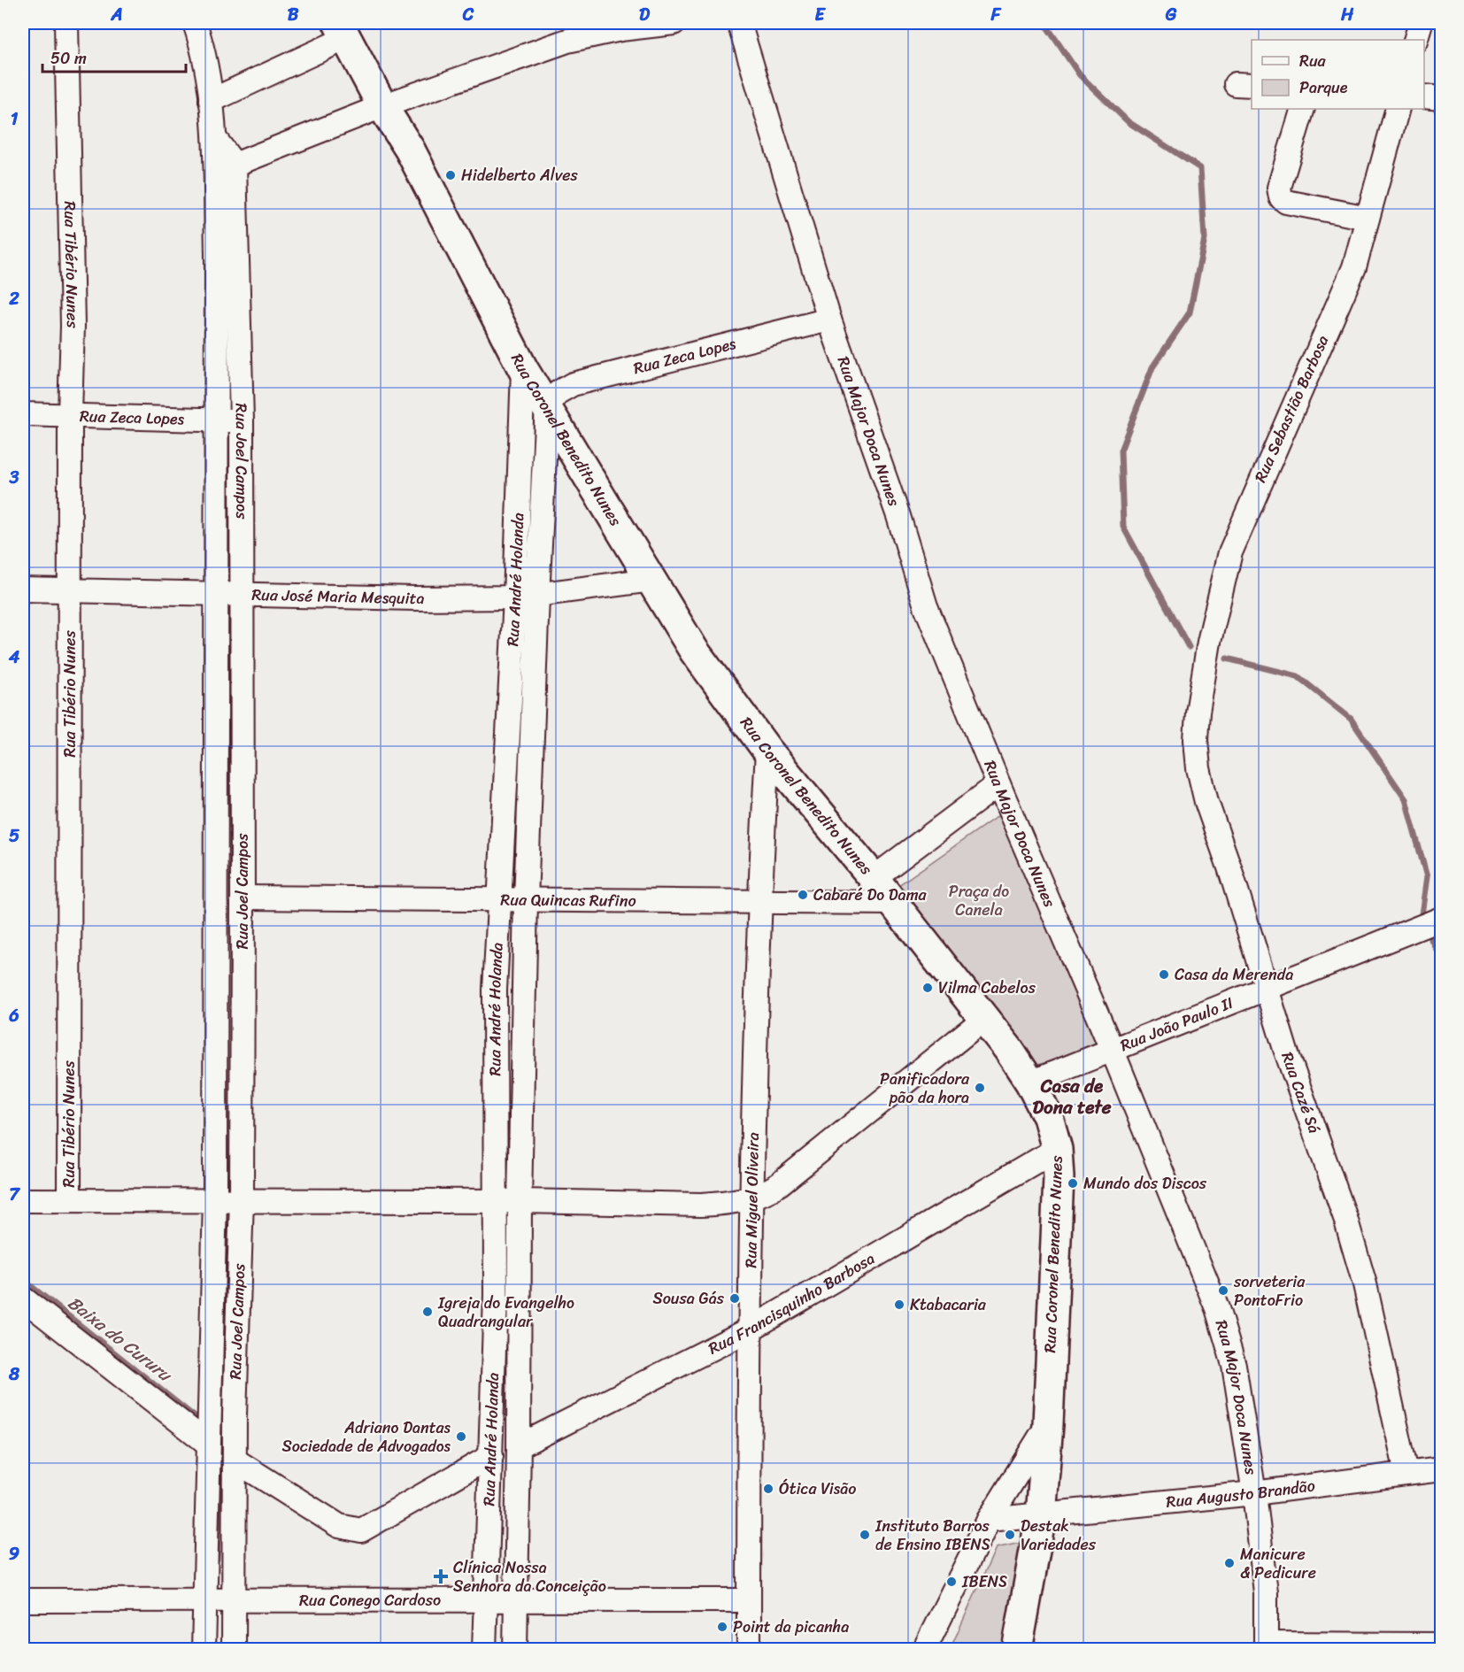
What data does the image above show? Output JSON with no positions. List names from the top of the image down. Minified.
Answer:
{"streets":{"street":["Rua Tibério Nunes","Rua Zeca Lopes","Rua Sebastião Barbosa","Rua Major Doca Nunes","Rua Coronel Benedito Nunes","Rua Joel Campos","Rua André Holanda","Rua José Maria Mesquita","Rua Quincas Rufino","Rua João Paulo II","Rua Cazé Sá","Rua Miguel Oliveira","Rua Francisquinho Barbosa","Rua Augusto Brandão","Rua Conego Cardoso"]},"crossings":[["Rua Tibério Nunes","Rua Zeca Lopes"],["Rua Tibério Nunes","Rua José Maria Mesquita"],["Rua Zeca Lopes","Rua Major Doca Nunes"],["Rua Zeca Lopes","Rua Coronel Benedito Nunes"],["Rua Zeca Lopes","Rua Joel Campos"],["Rua Zeca Lopes","Rua André Holanda"],["Rua Sebastião Barbosa","Rua Cazé Sá"],["Rua Major Doca Nunes","Rua João Paulo II"],["Rua Major Doca Nunes","Rua Augusto Brandão"],["Rua Coronel Benedito Nunes","Rua André Holanda"],["Rua Coronel Benedito Nunes","Rua José Maria Mesquita"],["Rua Coronel Benedito Nunes","Rua Quincas Rufino"],["Rua Coronel Benedito Nunes","Rua João Paulo II"],["Rua Coronel Benedito Nunes","Rua Miguel Oliveira"],["Rua Coronel Benedito Nunes","Rua Francisquinho Barbosa"],["Rua Coronel Benedito Nunes","Rua Augusto Brandão"],["Rua Joel Campos","Rua José Maria Mesquita"],["Rua Joel Campos","Rua Quincas Rufino"],["Rua Joel Campos","Rua Conego Cardoso"],["Rua André Holanda","Rua José Maria Mesquita"],["Rua André Holanda","Rua Quincas Rufino"],["Rua André Holanda","Rua Francisquinho Barbosa"],["Rua André Holanda","Rua Conego Cardoso"],["Rua Quincas Rufino","Rua Miguel Oliveira"],["Rua João Paulo II","Rua Cazé Sá"],["Rua Cazé Sá","Rua Augusto Brandão"],["Rua Miguel Oliveira","Rua Francisquinho Barbosa"],["Rua Miguel Oliveira","Rua Conego Cardoso"]],"districts":["Casa de Dona tete"],"water":["Baixa do Cururu"],"parks":["Praça do Canela"],"places":{"other":["Hidelberto Alves","Cabaré Do Dama","Casa da Merenda","Vilma Cabelos","Panificadora pão da hora","Mundo dos Discos","sorveteria PontoFrio","Sousa Gás","Ktabacaria","Igreja do Evangelho Quadrangular","Adriano Dantas Sociedade de Advogados","Ótica Visão","Instituto Barros de Ensino IBENS","Destak Variedades","Manicure & Pedicure","IBENS","Point da picanha"],"health":["Clínica Nossa Senhora da Conceição"]},"legend":["Rua","Parque"],"scale_bar":"50 m","grid":{"columns":["A","B","C","D","E","F","G","H"],"rows":["1","2","3","4","5","6","7","8","9"]}}
